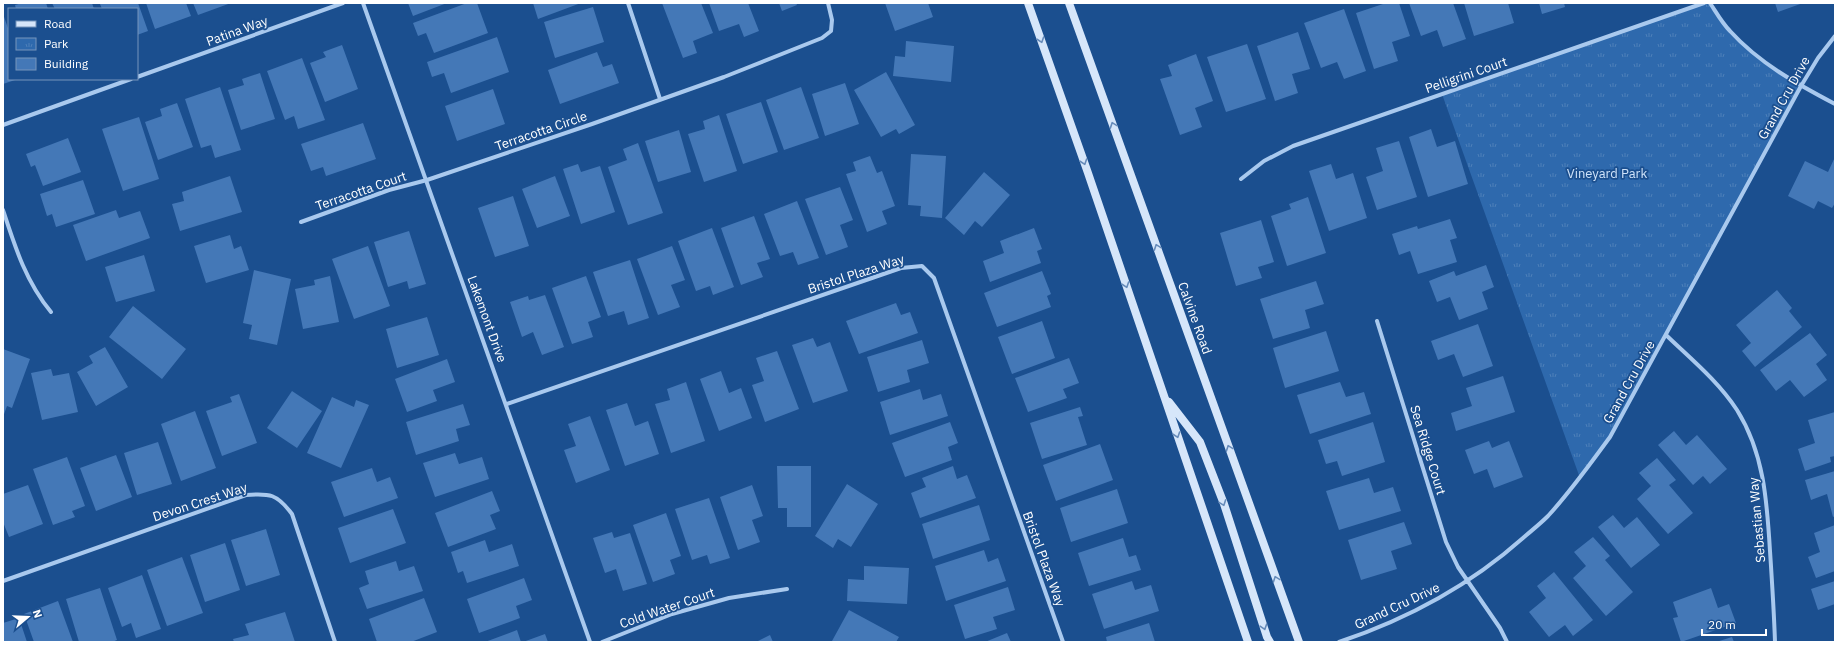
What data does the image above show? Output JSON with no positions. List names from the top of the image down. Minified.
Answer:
{"streets":{"main road":["Calvine Road"],"street":["Patina Way","Pelligrini Court","Grand Cru Drive","Terracotta Circle","Terracotta Court","Bristol Plaza Way","Lakemont Drive","Sea Ridge Court","Devon Crest Way","Sebastian Way","Cold Water Court"]},"crossings":[["Grand Cru Drive","Sea Ridge Court"],["Grand Cru Drive","Sebastian Way"],["Terracotta Circle","Terracotta Court"],["Terracotta Circle","Lakemont Drive"],["Terracotta Court","Lakemont Drive"],["Bristol Plaza Way","Lakemont Drive"]],"parks":["Vineyard Park"],"legend":["Road","Park","Building"],"scale_bar":"20 m","north":"right"}
